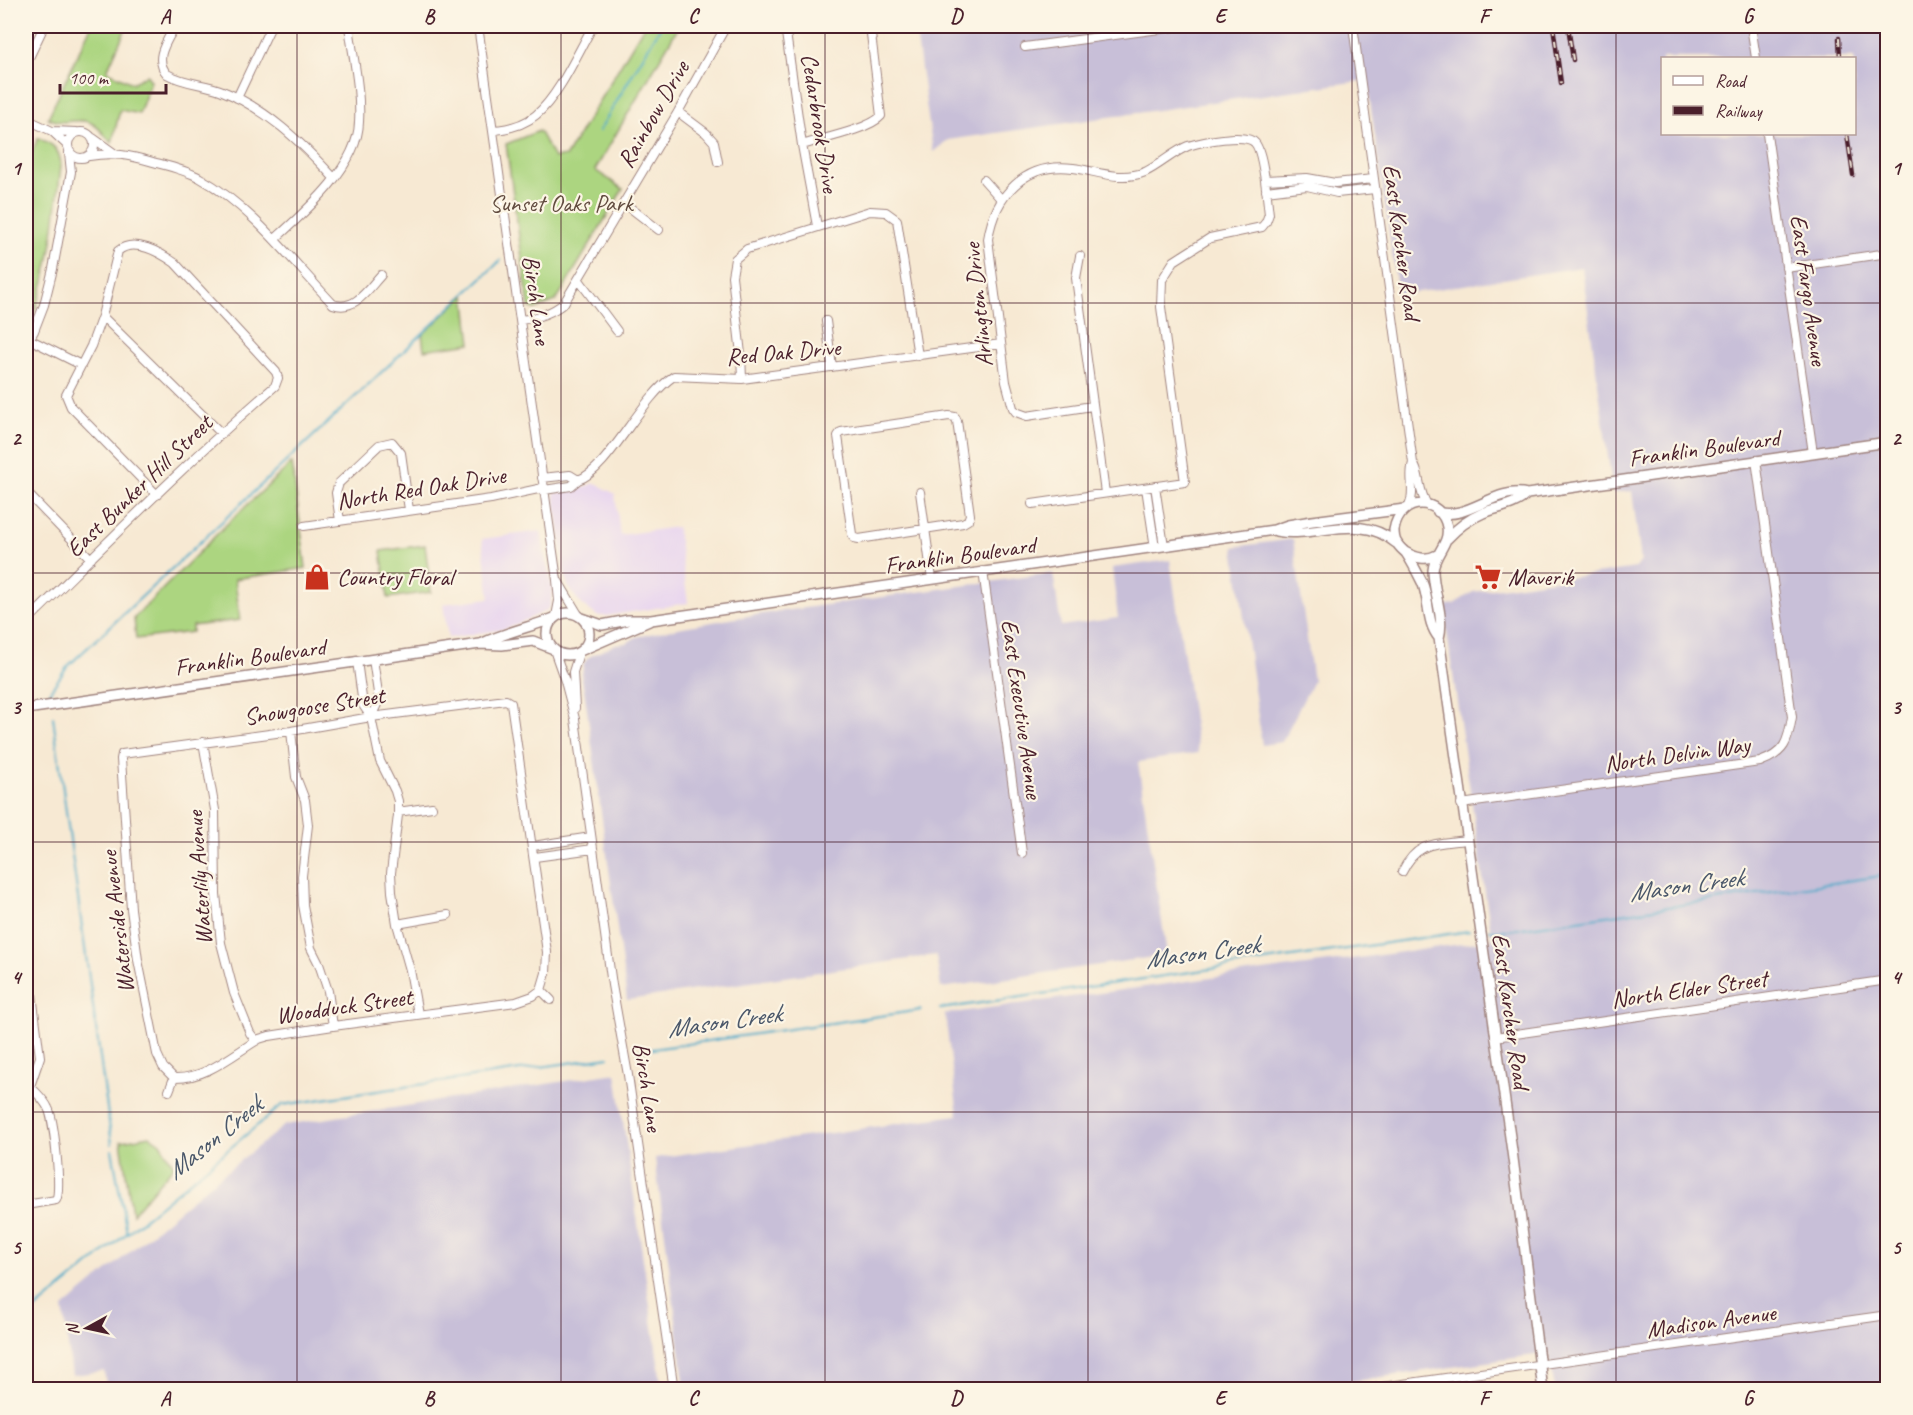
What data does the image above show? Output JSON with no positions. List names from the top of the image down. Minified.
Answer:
{"streets":{"main road":["East Karcher Road","Franklin Boulevard"],"street":["Rainbow Drive","Cedarbrook Drive","East Fargo Avenue","Birch Lane","Arlington Drive","Red Oak Drive","East Bunker Hill Street","North Red Oak Drive","Snowgoose Street","East Executive Avenue","North Delvin Way","Waterlily Avenue","Waterside Avenue","North Elder Street","Woodduck Street","Madison Avenue"]},"crossings":[["Rainbow Drive","Birch Lane"],["East Karcher Road","Franklin Boulevard"],["East Karcher Road","North Delvin Way"],["East Karcher Road","North Elder Street"],["East Karcher Road","Madison Avenue"],["East Fargo Avenue","Franklin Boulevard"],["Birch Lane","Red Oak Drive"],["Birch Lane","Franklin Boulevard"],["Birch Lane","North Red Oak Drive"],["Arlington Drive","Red Oak Drive"],["Red Oak Drive","North Red Oak Drive"],["Franklin Boulevard","East Executive Avenue"],["Franklin Boulevard","North Delvin Way"],["Snowgoose Street","Waterlily Avenue"],["Snowgoose Street","Waterside Avenue"],["Waterlily Avenue","Woodduck Street"],["Waterside Avenue","Woodduck Street"]],"water":["Mason Creek"],"parks":["Sunset Oaks Park"],"places":{"shop":["Country Floral"],"supermarket":["Maverik"]},"legend":["Road","Railway"],"scale_bar":"100 m","north":"left","grid":{"columns":["A","B","C","D","E","F","G"],"rows":["1","2","3","4","5"]}}
